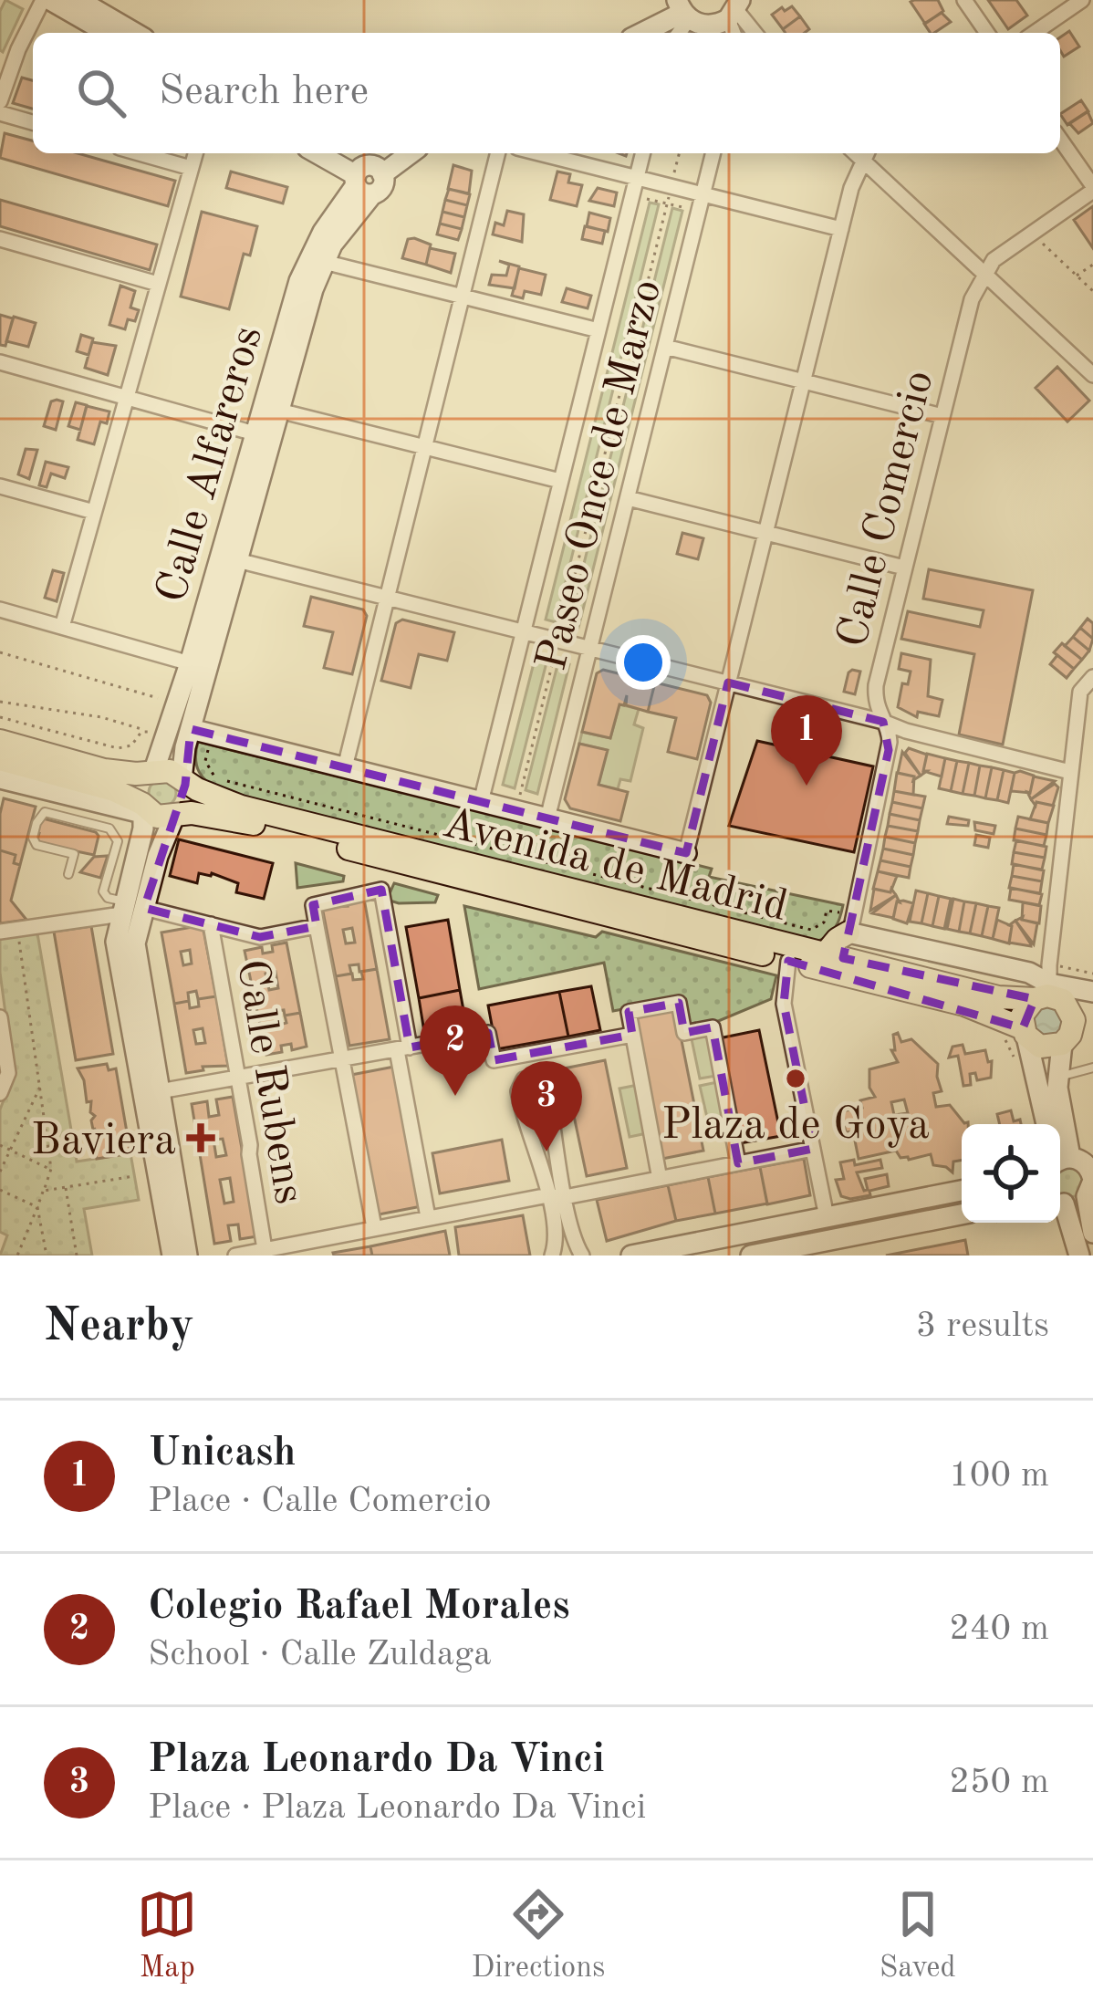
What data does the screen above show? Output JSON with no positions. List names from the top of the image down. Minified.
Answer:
{"streets":{"main road":["Avenida de Madrid"],"street":["Calle Alfareros","Paseo Once de Marzo","Calle Comercio","Calle Rubens"]},"crossings":[["Calle Alfareros","Avenida de Madrid"],["Paseo Once de Marzo","Avenida de Madrid"],["Calle Comercio","Avenida de Madrid"]],"places":{"other":["Plaza de Goya"],"health":["Baviera"]},"page":{"search":"Search here","pins":["1","2","3"],"heading":["Nearby","3 results"],"list":[{"mark":"1","name":"Unicash","note":"Place · Calle Comercio","value":"100 m"},{"mark":"2","name":"Colegio Rafael Morales","note":"School · Calle Zuldaga","value":"240 m"},{"mark":"3","name":"Plaza Leonardo Da Vinci","note":"Place · Plaza Leonardo Da Vinci","value":"250 m"}],"nav":["Map","Directions","Saved"]}}
